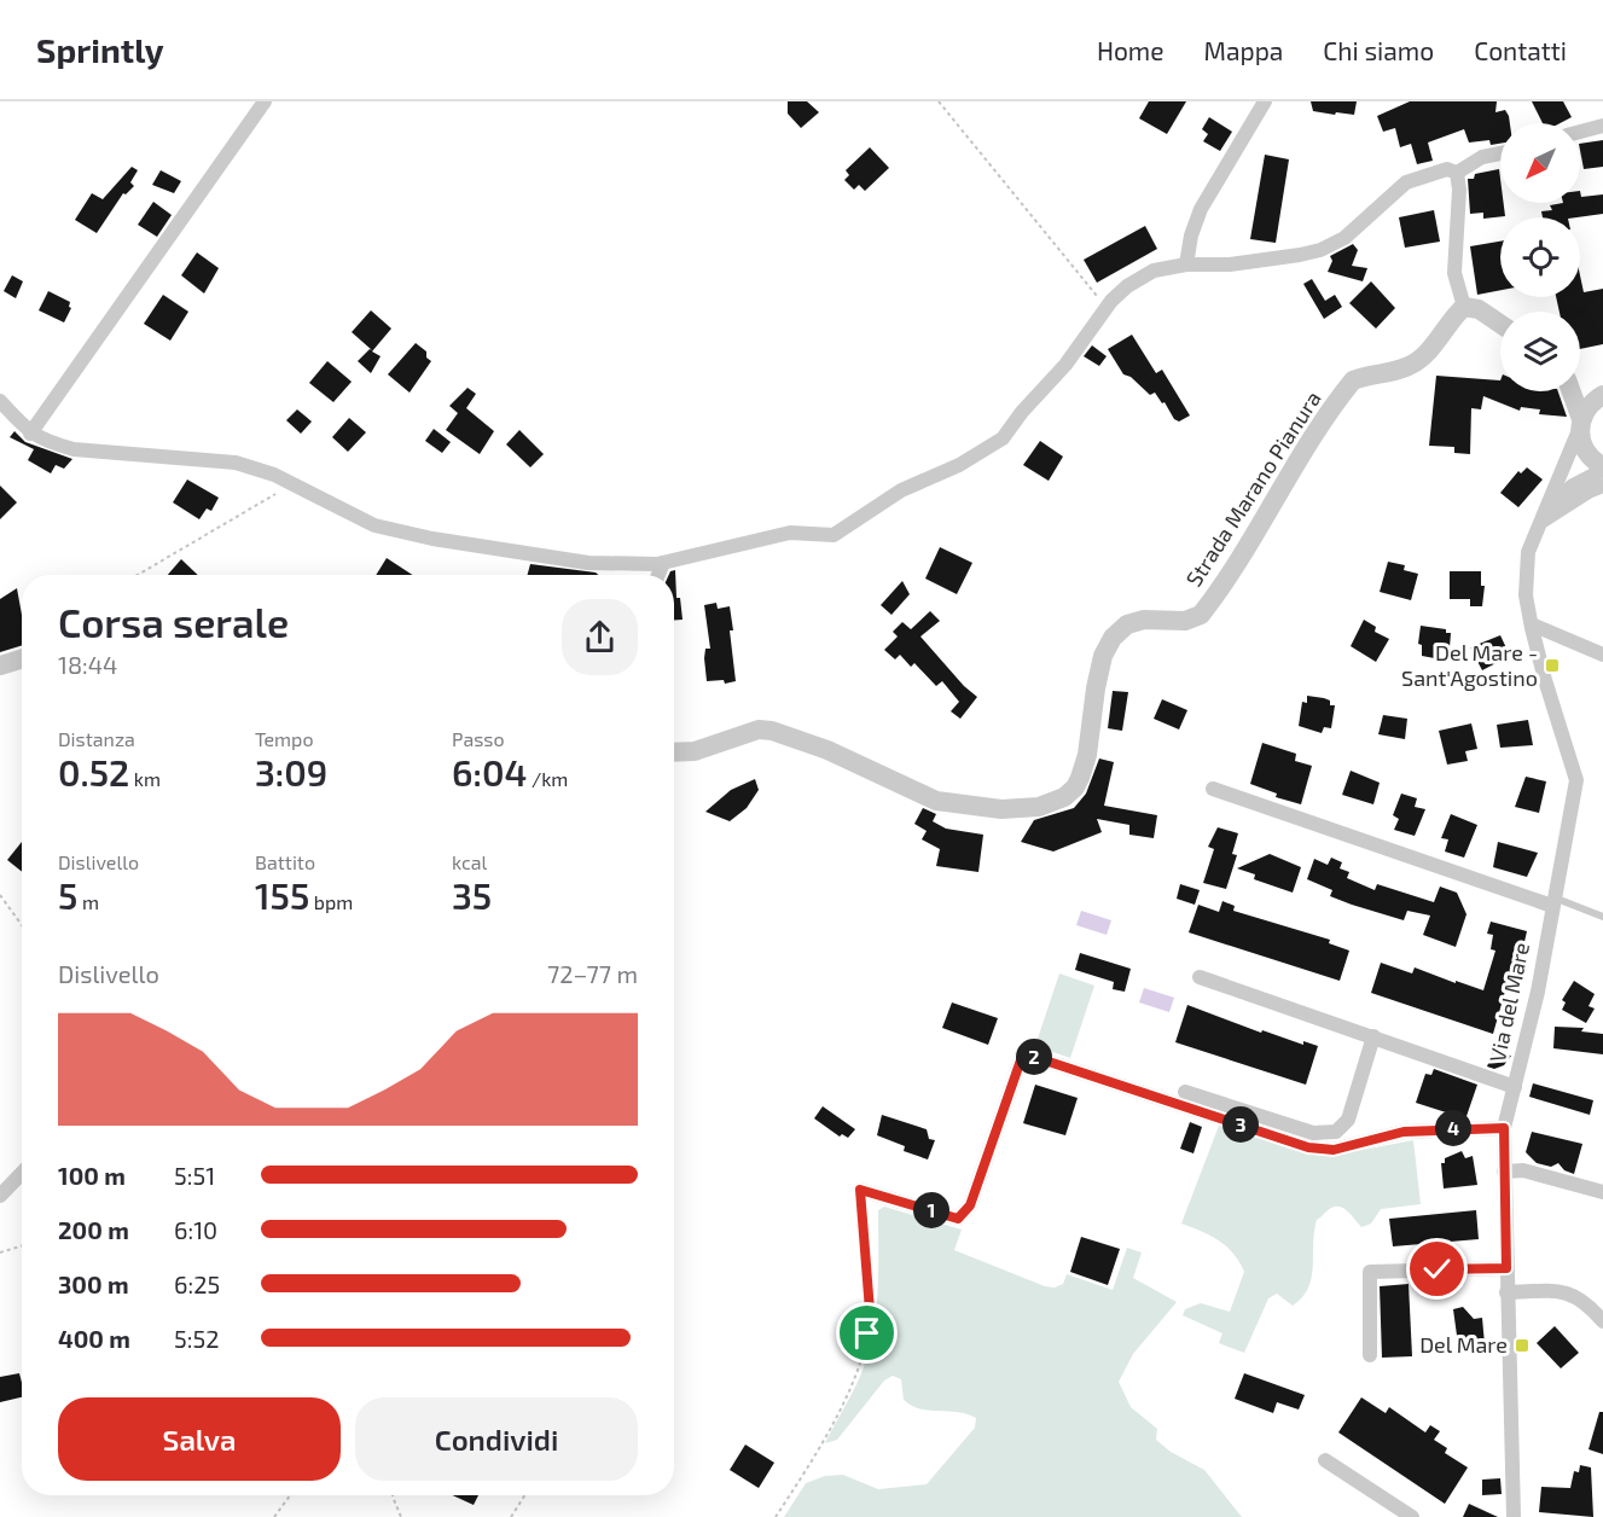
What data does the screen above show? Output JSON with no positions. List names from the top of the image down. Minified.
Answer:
{"streets":{"street":["Strada Marano Pianura","Via del Mare"]},"places":{"transit":["Del Mare - Sant'Agostino","Del Mare"]},"north":"bottom left","page":{"header":"Sprintly","nav":["Home","Mappa","Chi siamo","Contatti"],"heading":["Corsa serale","18:44"],"stats":[["Distanza","0.52 km"],["Tempo","3:09"],["Passo","6:04 /km"],["Dislivello","5 m"],["Battito","155 bpm"],["kcal","35"]],"chart":["Dislivello","72–77 m"],"pins":["2","3","4","1"],"list":[{"name":"100 m","note":"5:51"},{"name":"200 m","note":"6:10"},{"name":"300 m","note":"6:25"},{"name":"400 m","note":"5:52"}],"buttons":["Salva","Condividi"]}}
